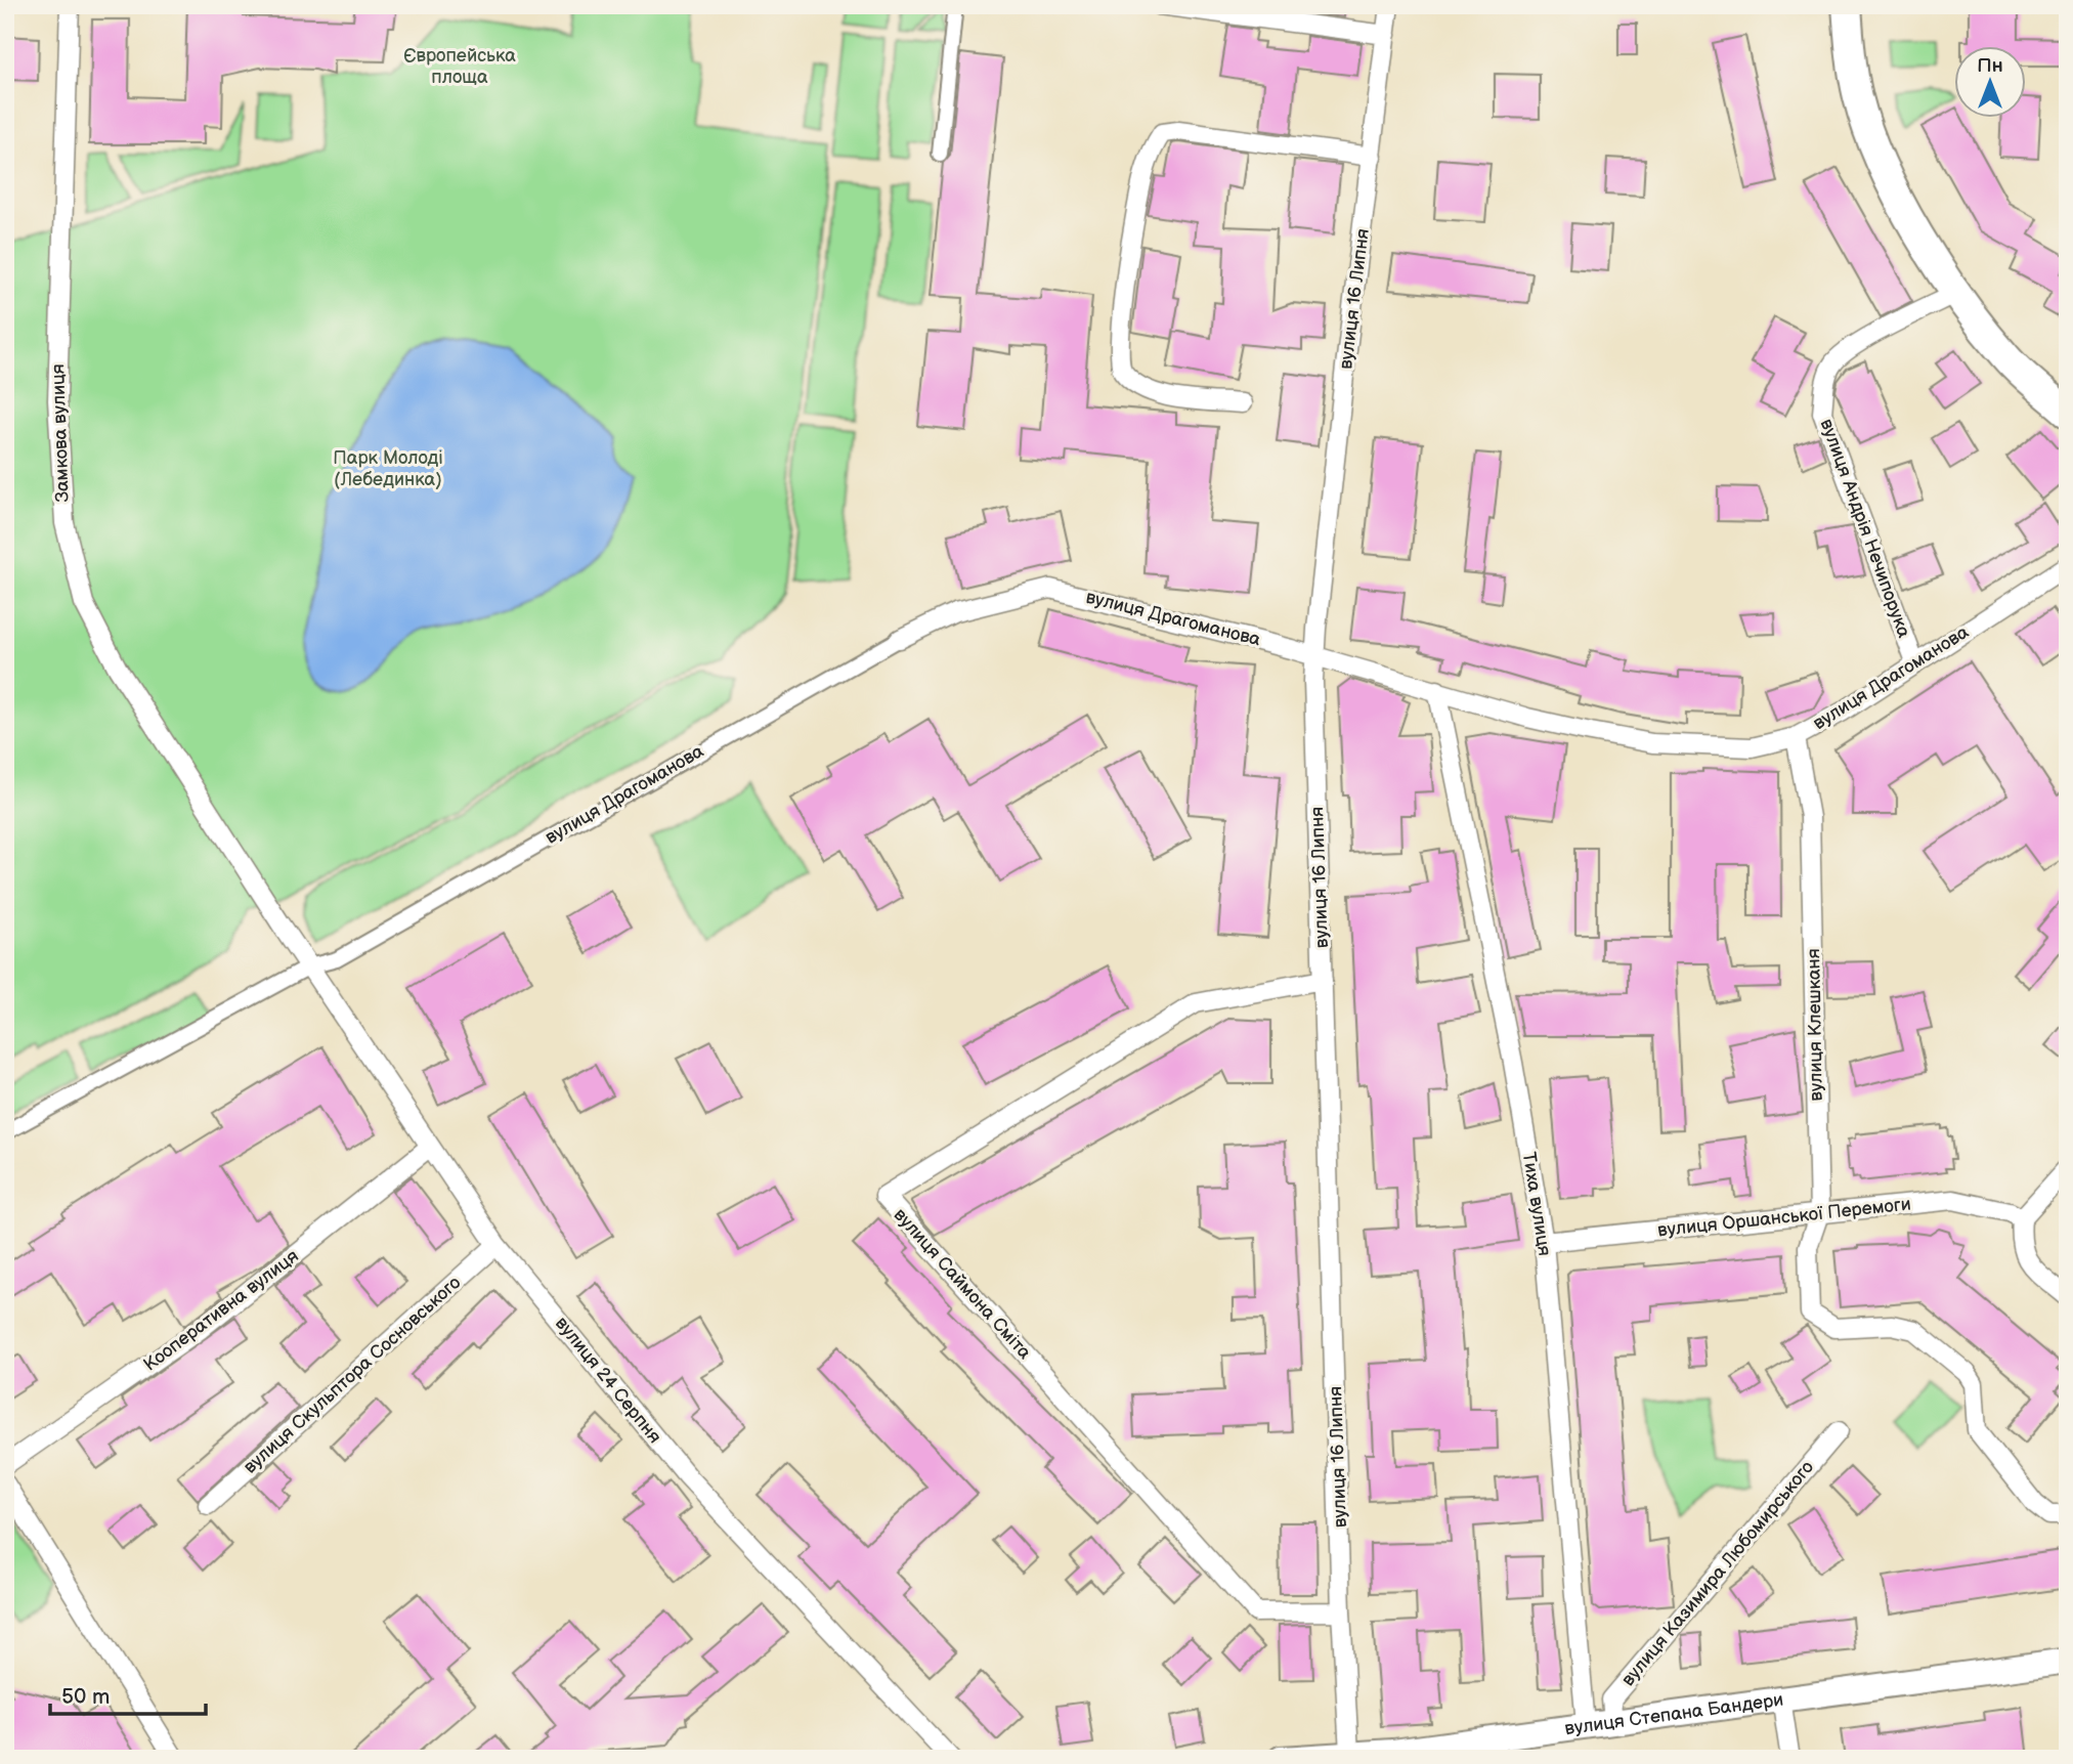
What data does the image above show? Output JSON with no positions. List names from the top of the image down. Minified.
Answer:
{"streets":{"main road":["вулиця Степана Бандери"],"street":["вулиця 16 Липня","Замкова вулиця","вулиця Андрія Нечипорука","вулиця Драгоманова","вулиця Клешканя","Тиха вулиця","вулиця Оршанської Перемоги","вулиця Саймона Сміта","Кооперативна вулиця","вулиця Скульптора Сосновського","вулиця 24 Серпня","вулиця Казимира Любомирського"]},"crossings":[["вулиця 16 Липня","вулиця Драгоманова"],["вулиця 16 Липня","вулиця Саймона Сміта"],["вулиця 16 Липня","вулиця Степана Бандери"],["Замкова вулиця","вулиця Драгоманова"],["Замкова вулиця","вулиця 24 Серпня"],["вулиця Андрія Нечипорука","вулиця Драгоманова"],["вулиця Драгоманова","вулиця Клешканя"],["вулиця Драгоманова","Тиха вулиця"],["вулиця Драгоманова","вулиця 24 Серпня"],["вулиця Клешканя","вулиця Оршанської Перемоги"],["Тиха вулиця","вулиця Оршанської Перемоги"],["Тиха вулиця","вулиця Степана Бандери"],["Кооперативна вулиця","вулиця 24 Серпня"],["вулиця Скульптора Сосновського","вулиця 24 Серпня"],["вулиця Казимира Любомирського","вулиця Степана Бандери"]],"parks":["Європейська площа","Парк Молоді (Лебединка)"],"scale_bar":"50 m","north":"top"}
